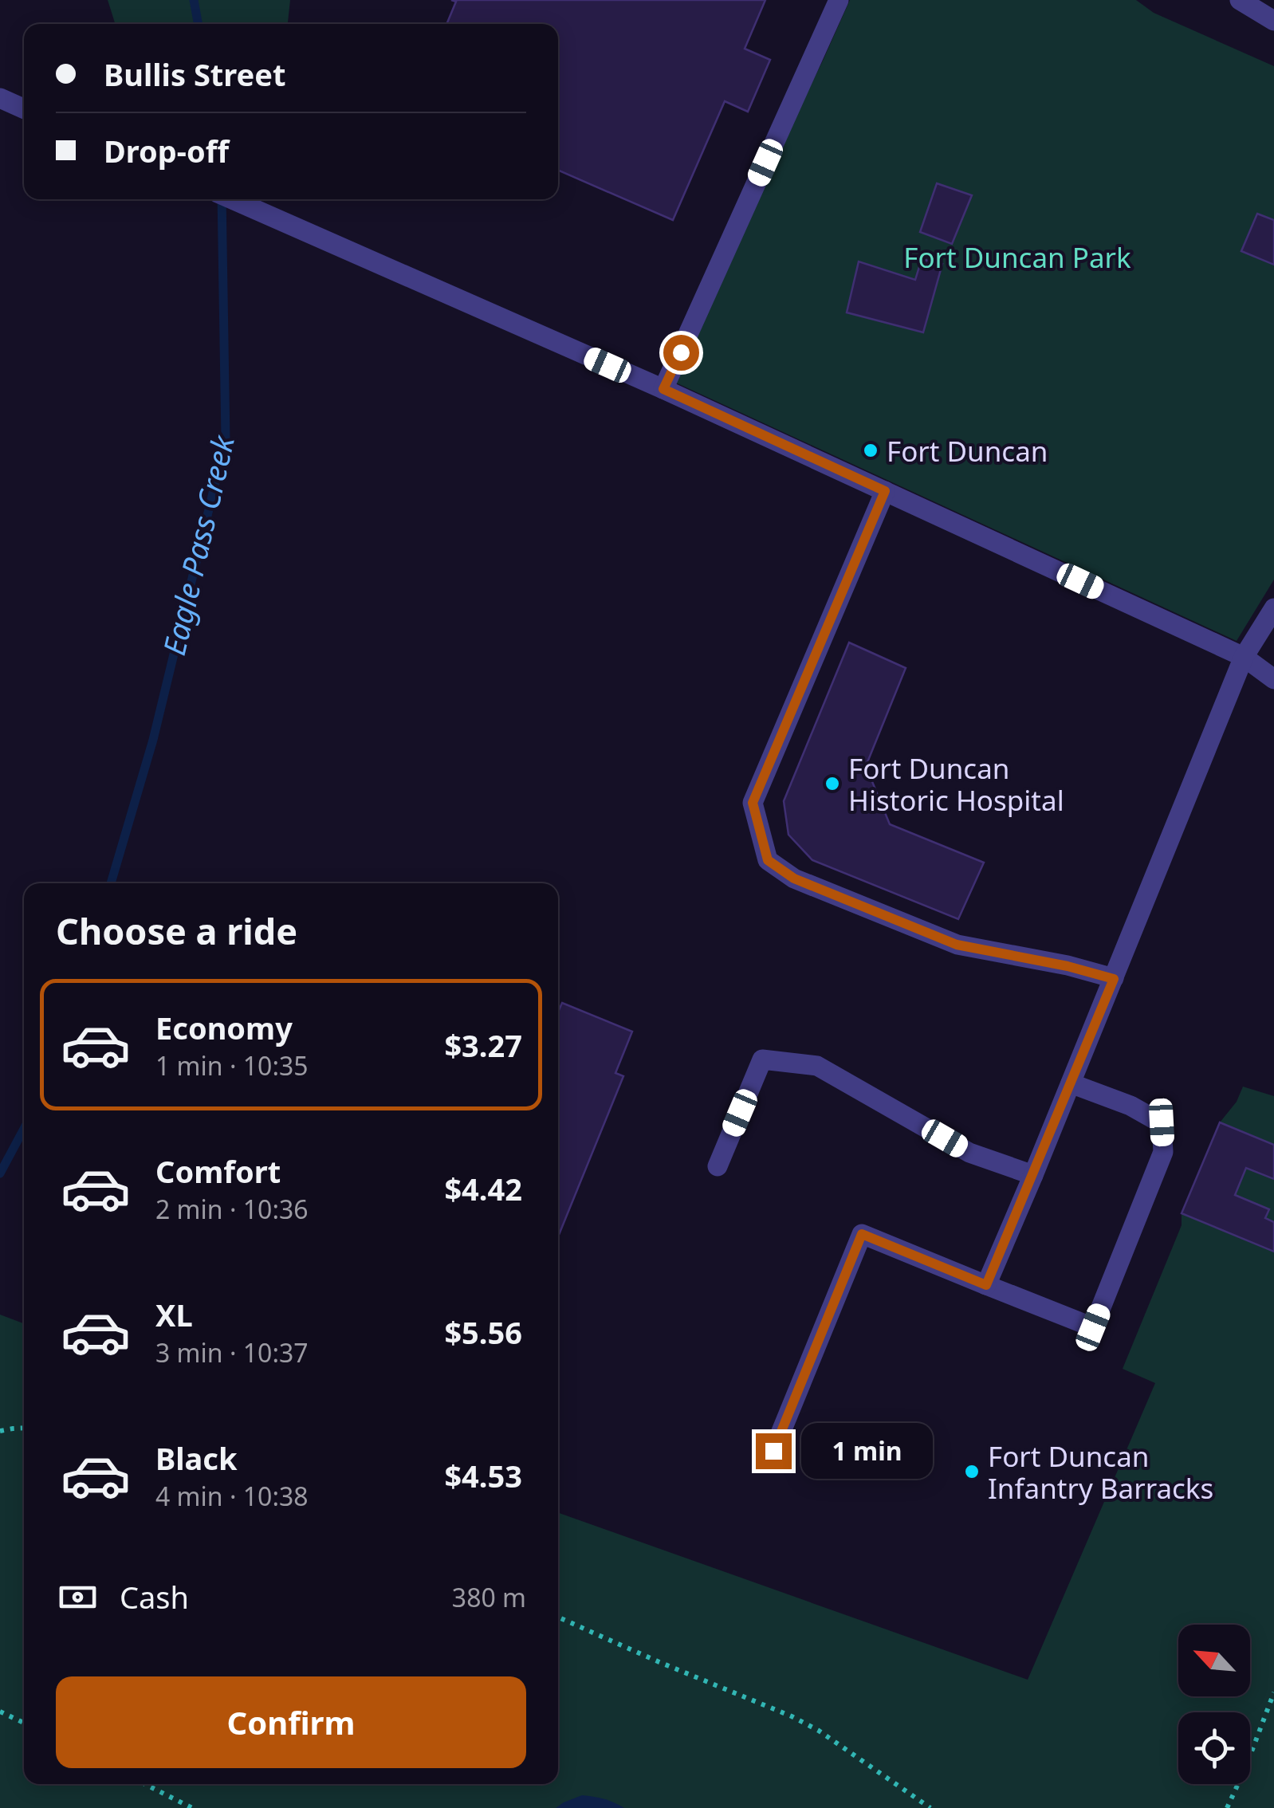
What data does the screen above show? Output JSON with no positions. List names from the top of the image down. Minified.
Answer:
{"water":["Eagle Pass Creek"],"parks":["Fort Duncan Park"],"places":["Fort Duncan","Fort Duncan Historic Hospital","Fort Duncan Infantry Barracks"],"north":"top left","page":{"banner":["Bullis Street","Drop-off"],"heading":"Choose a ride","list":[{"name":"Economy","note":"1 min · 10:35","value":"$3.27"},{"name":"Comfort","note":"2 min · 10:36","value":"$4.42"},{"name":"XL","note":"3 min · 10:37","value":"$5.56"},{"name":"Black","note":"4 min · 10:38","value":"$4.53"}],"bubble":"1 min","pay":["Cash","380 m"],"buttons":"Confirm"}}
